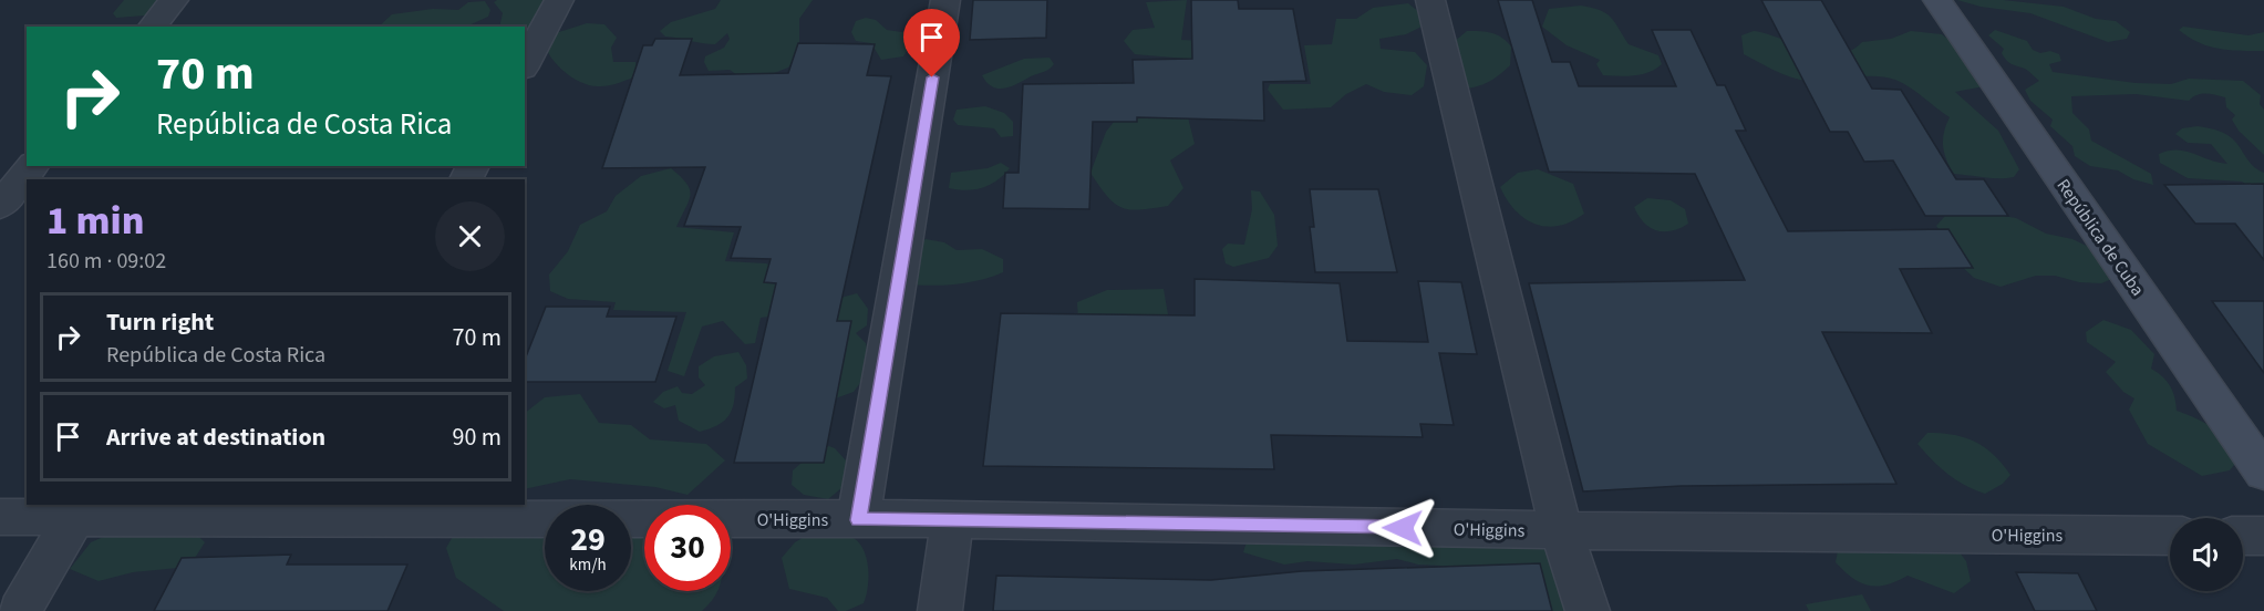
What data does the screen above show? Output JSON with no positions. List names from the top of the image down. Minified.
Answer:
{"streets":{"main road":["República de Cuba"],"street":["O'Higgins"]},"page":{"turn":["70 m","República de Costa Rica"],"heading":["1 min","160 m · 09:02"],"list":[{"name":"Turn right","note":"República de Costa Rica","value":"70 m"},{"name":"Arrive at destination","value":"90 m"}],"speed":"29 km/h","limit":"30"}}
